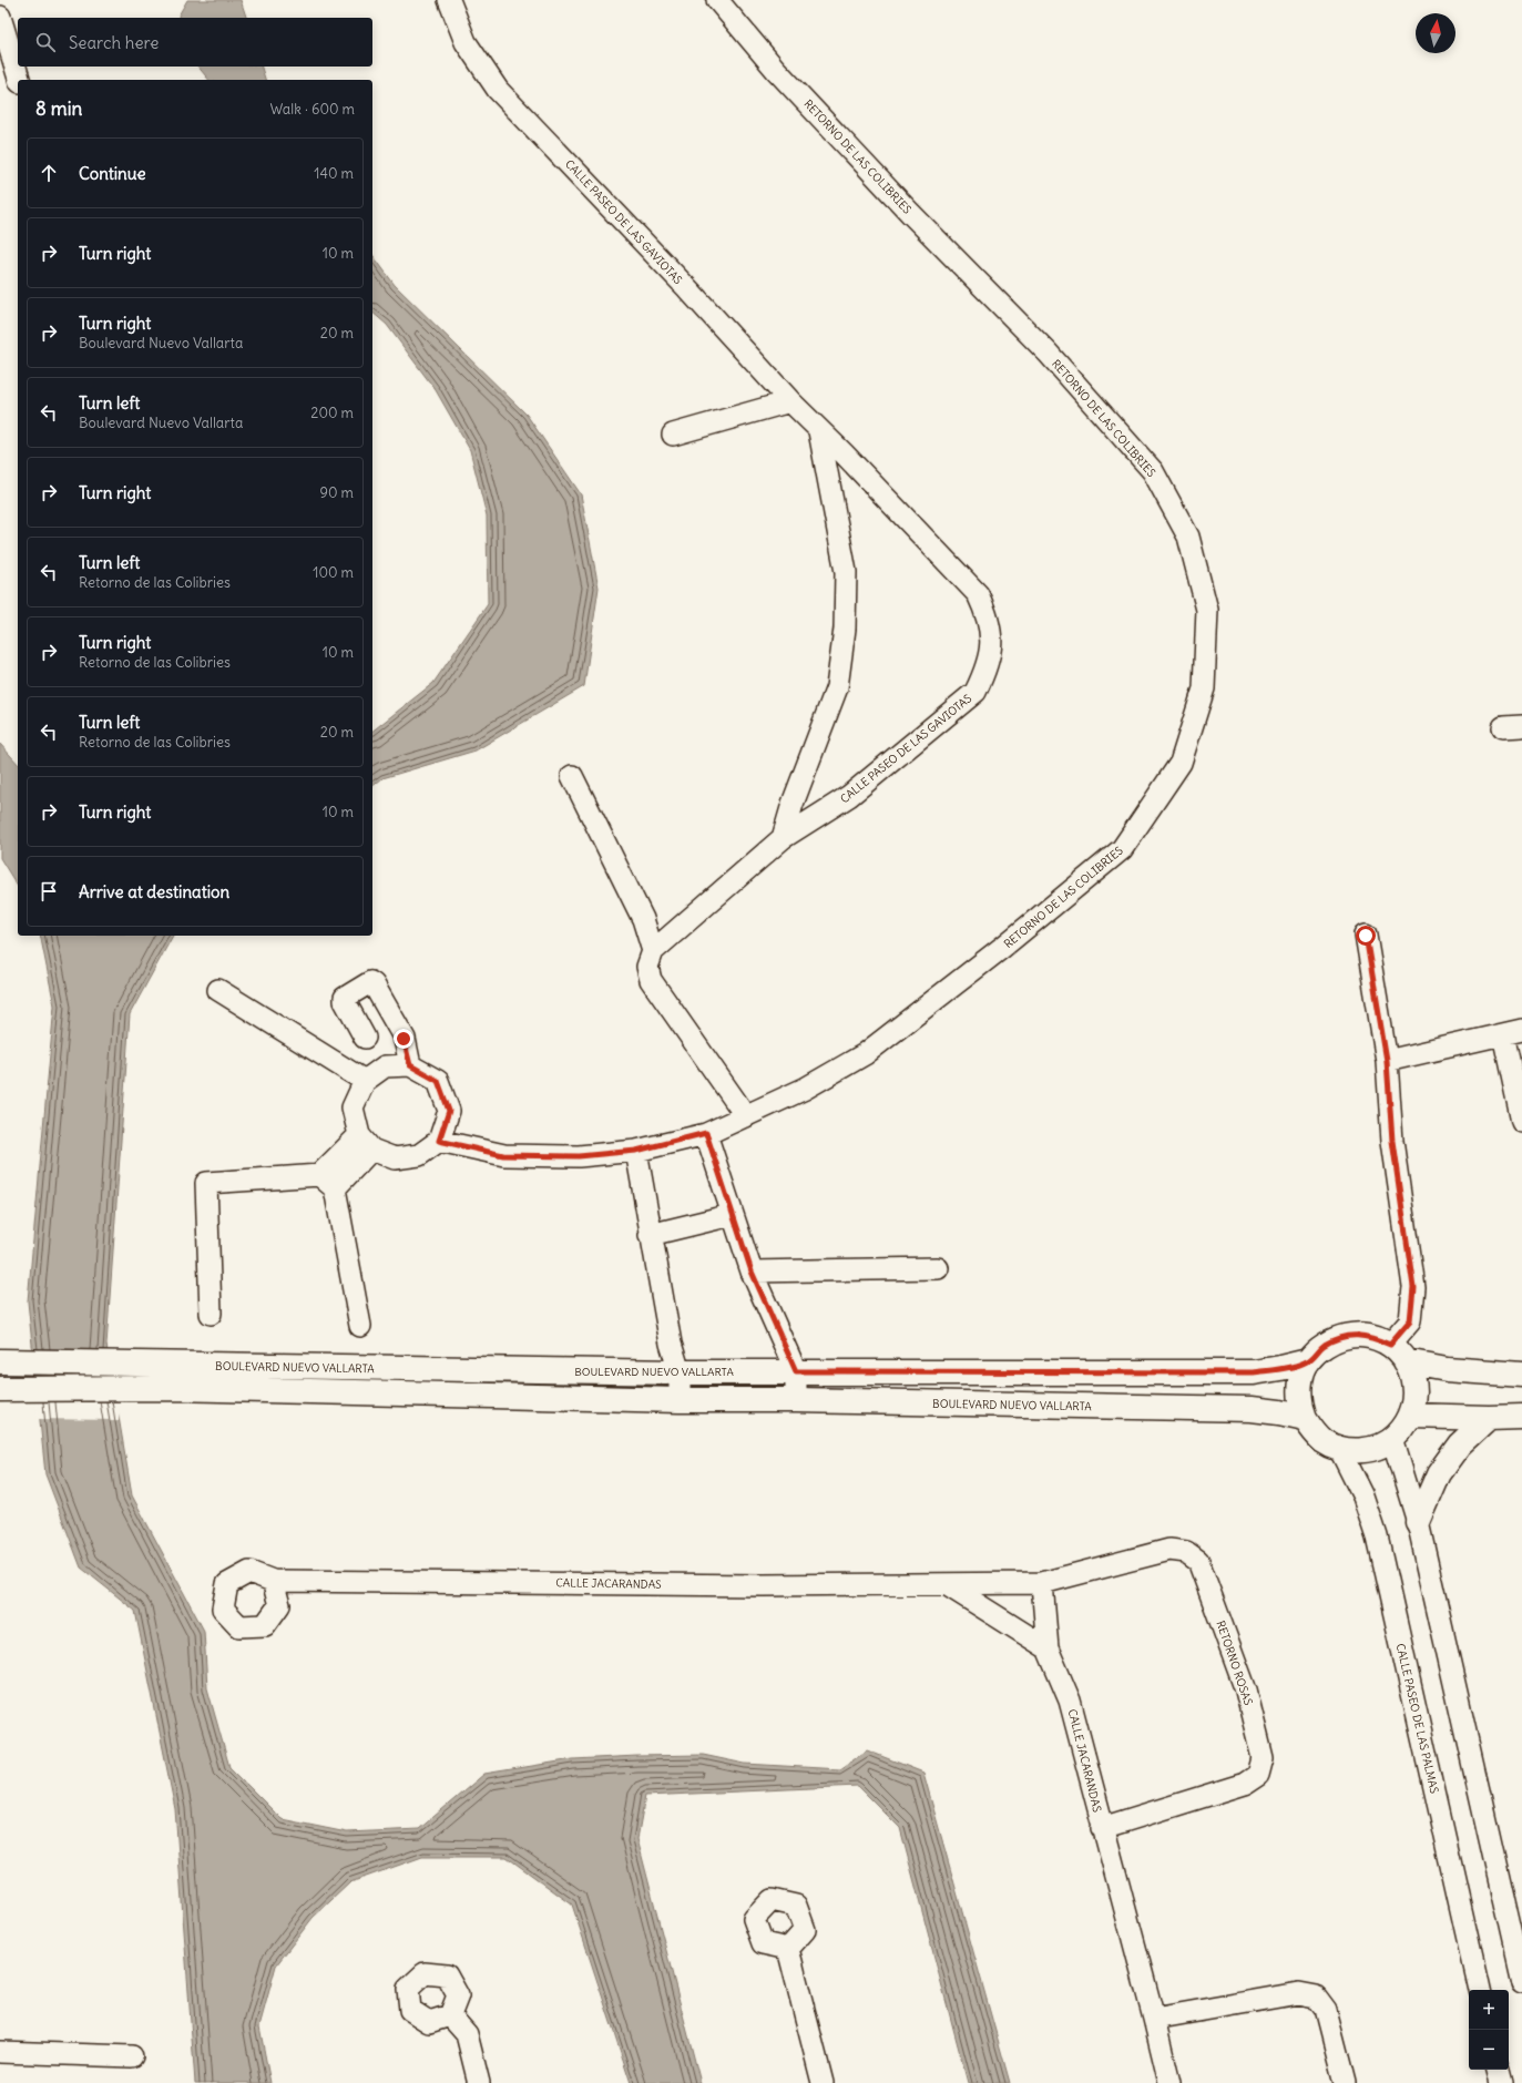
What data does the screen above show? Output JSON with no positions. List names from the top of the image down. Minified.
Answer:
{"streets":{"main road":["BOULEVARD NUEVO VALLARTA"],"street":["RETORNO DE LAS COLIBRIES","CALLE PASEO DE LAS GAVIOTAS","CALLE JACARANDAS","RETORNO ROSAS","CALLE PASEO DE LAS PALMAS"]},"crossings":[["BOULEVARD NUEVO VALLARTA","CALLE PASEO DE LAS PALMAS"],["CALLE JACARANDAS","RETORNO ROSAS"]],"north":"top","page":{"search":"Search here","heading":["8 min","Walk · 600 m"],"list":[["Continue","140 m"],["Turn right","10 m"],["Turn right","Boulevard Nuevo Vallarta","20 m"],["Turn left","Boulevard Nuevo Vallarta","200 m"],["Turn right","90 m"],["Turn left","Retorno de las Colibries","100 m"],["Turn right","Retorno de las Colibries","10 m"],["Turn left","Retorno de las Colibries","20 m"],["Turn right","10 m"],"Arrive at destination"],"map_buttons":["+","−"]}}
